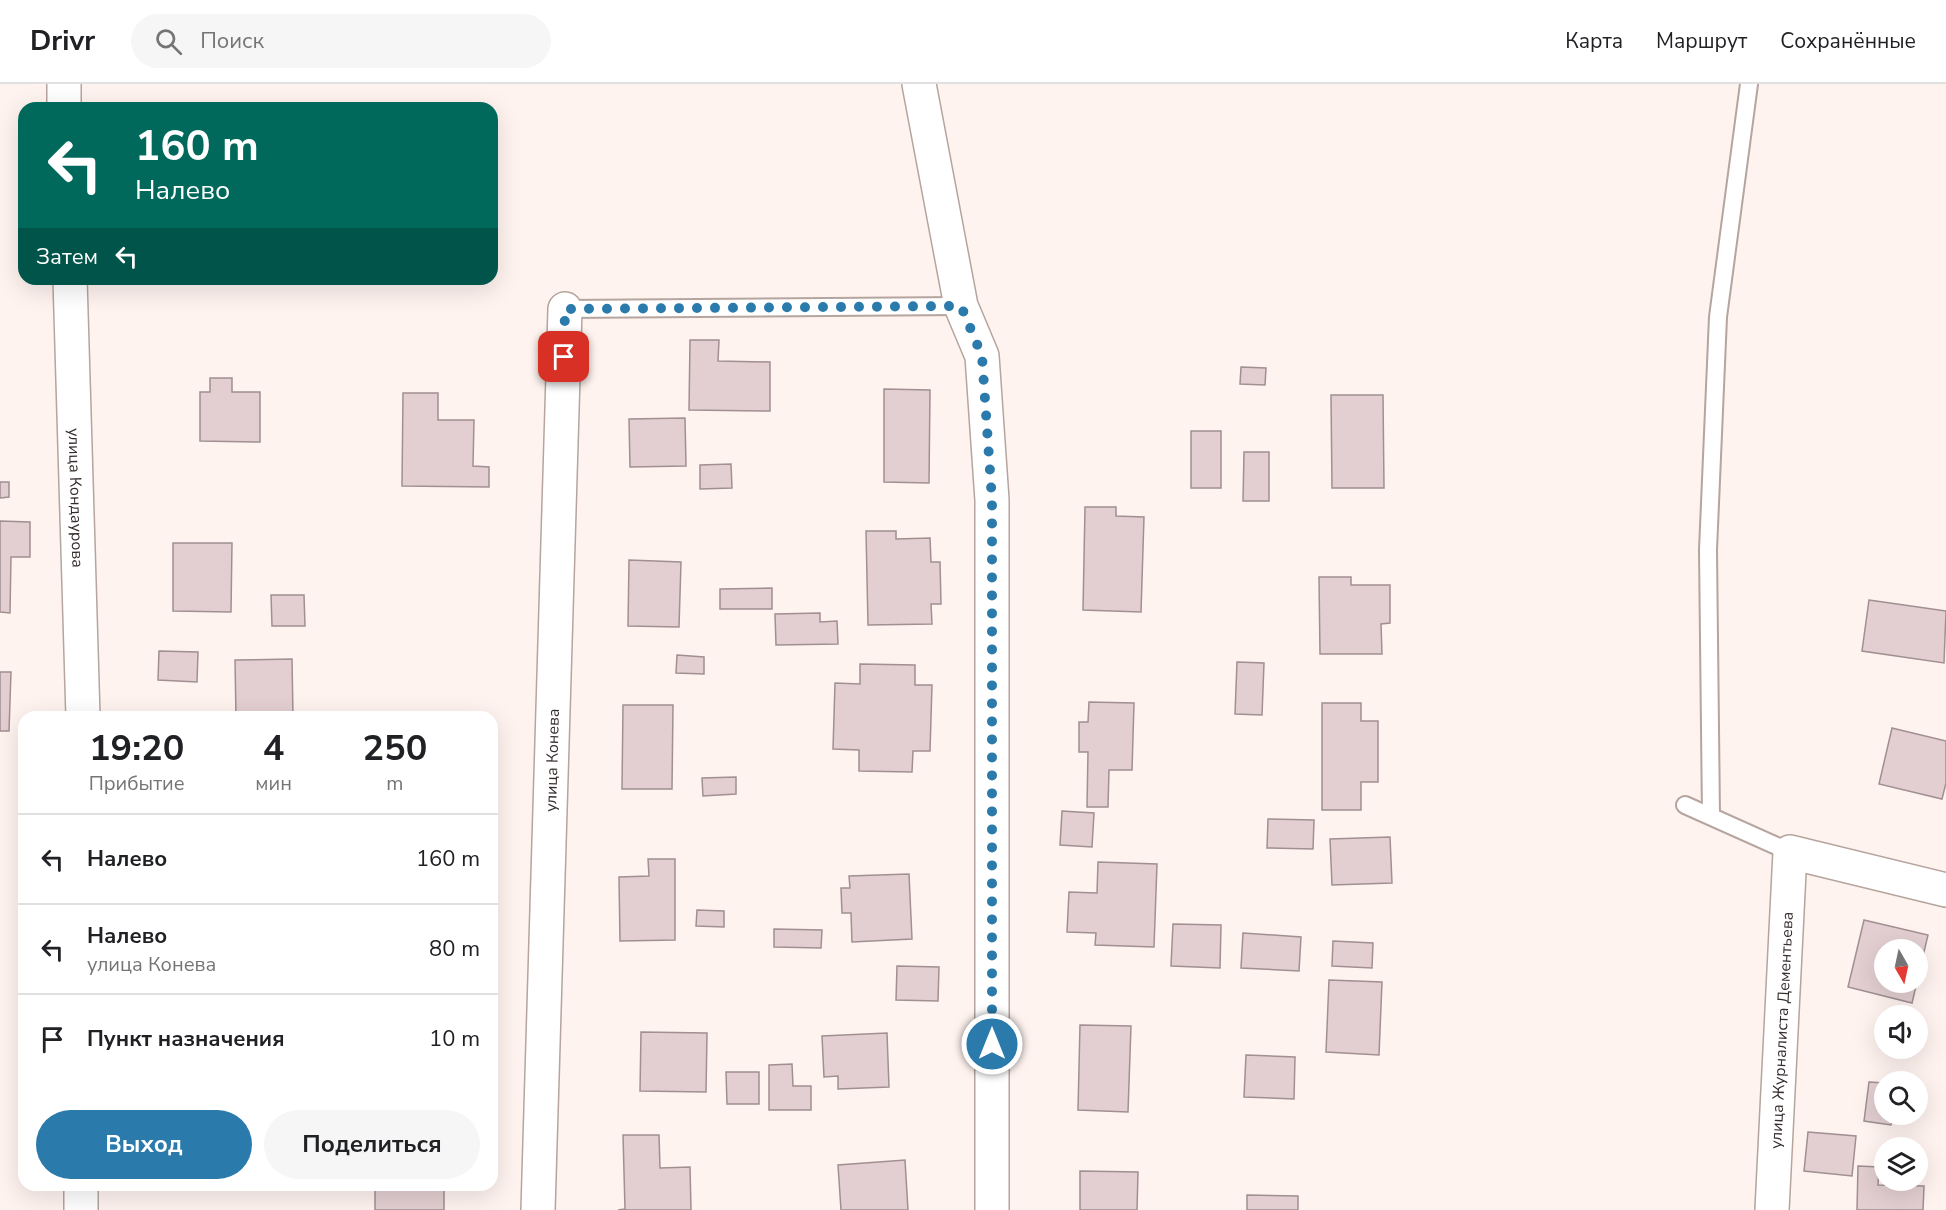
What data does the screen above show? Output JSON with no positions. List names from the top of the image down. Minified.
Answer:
{"streets":{"street":["улица Кондаурова","улица Конева","улица Журналиста Дементьева"]},"north":"bottom","page":{"header":"Drivr","search":"Поиск","nav":["Карта","Маршрут","Сохранённые"],"turn":["160 m","Налево"],"then":"Затем","eta":["19:20","Прибытие","4","мин","250","m"],"list":[{"name":"Налево","value":"160 m"},{"name":"Налево","note":"улица Конева","value":"80 m"},{"name":"Пункт назначения","value":"10 m"}],"buttons":["Выход","Поделиться"]}}
